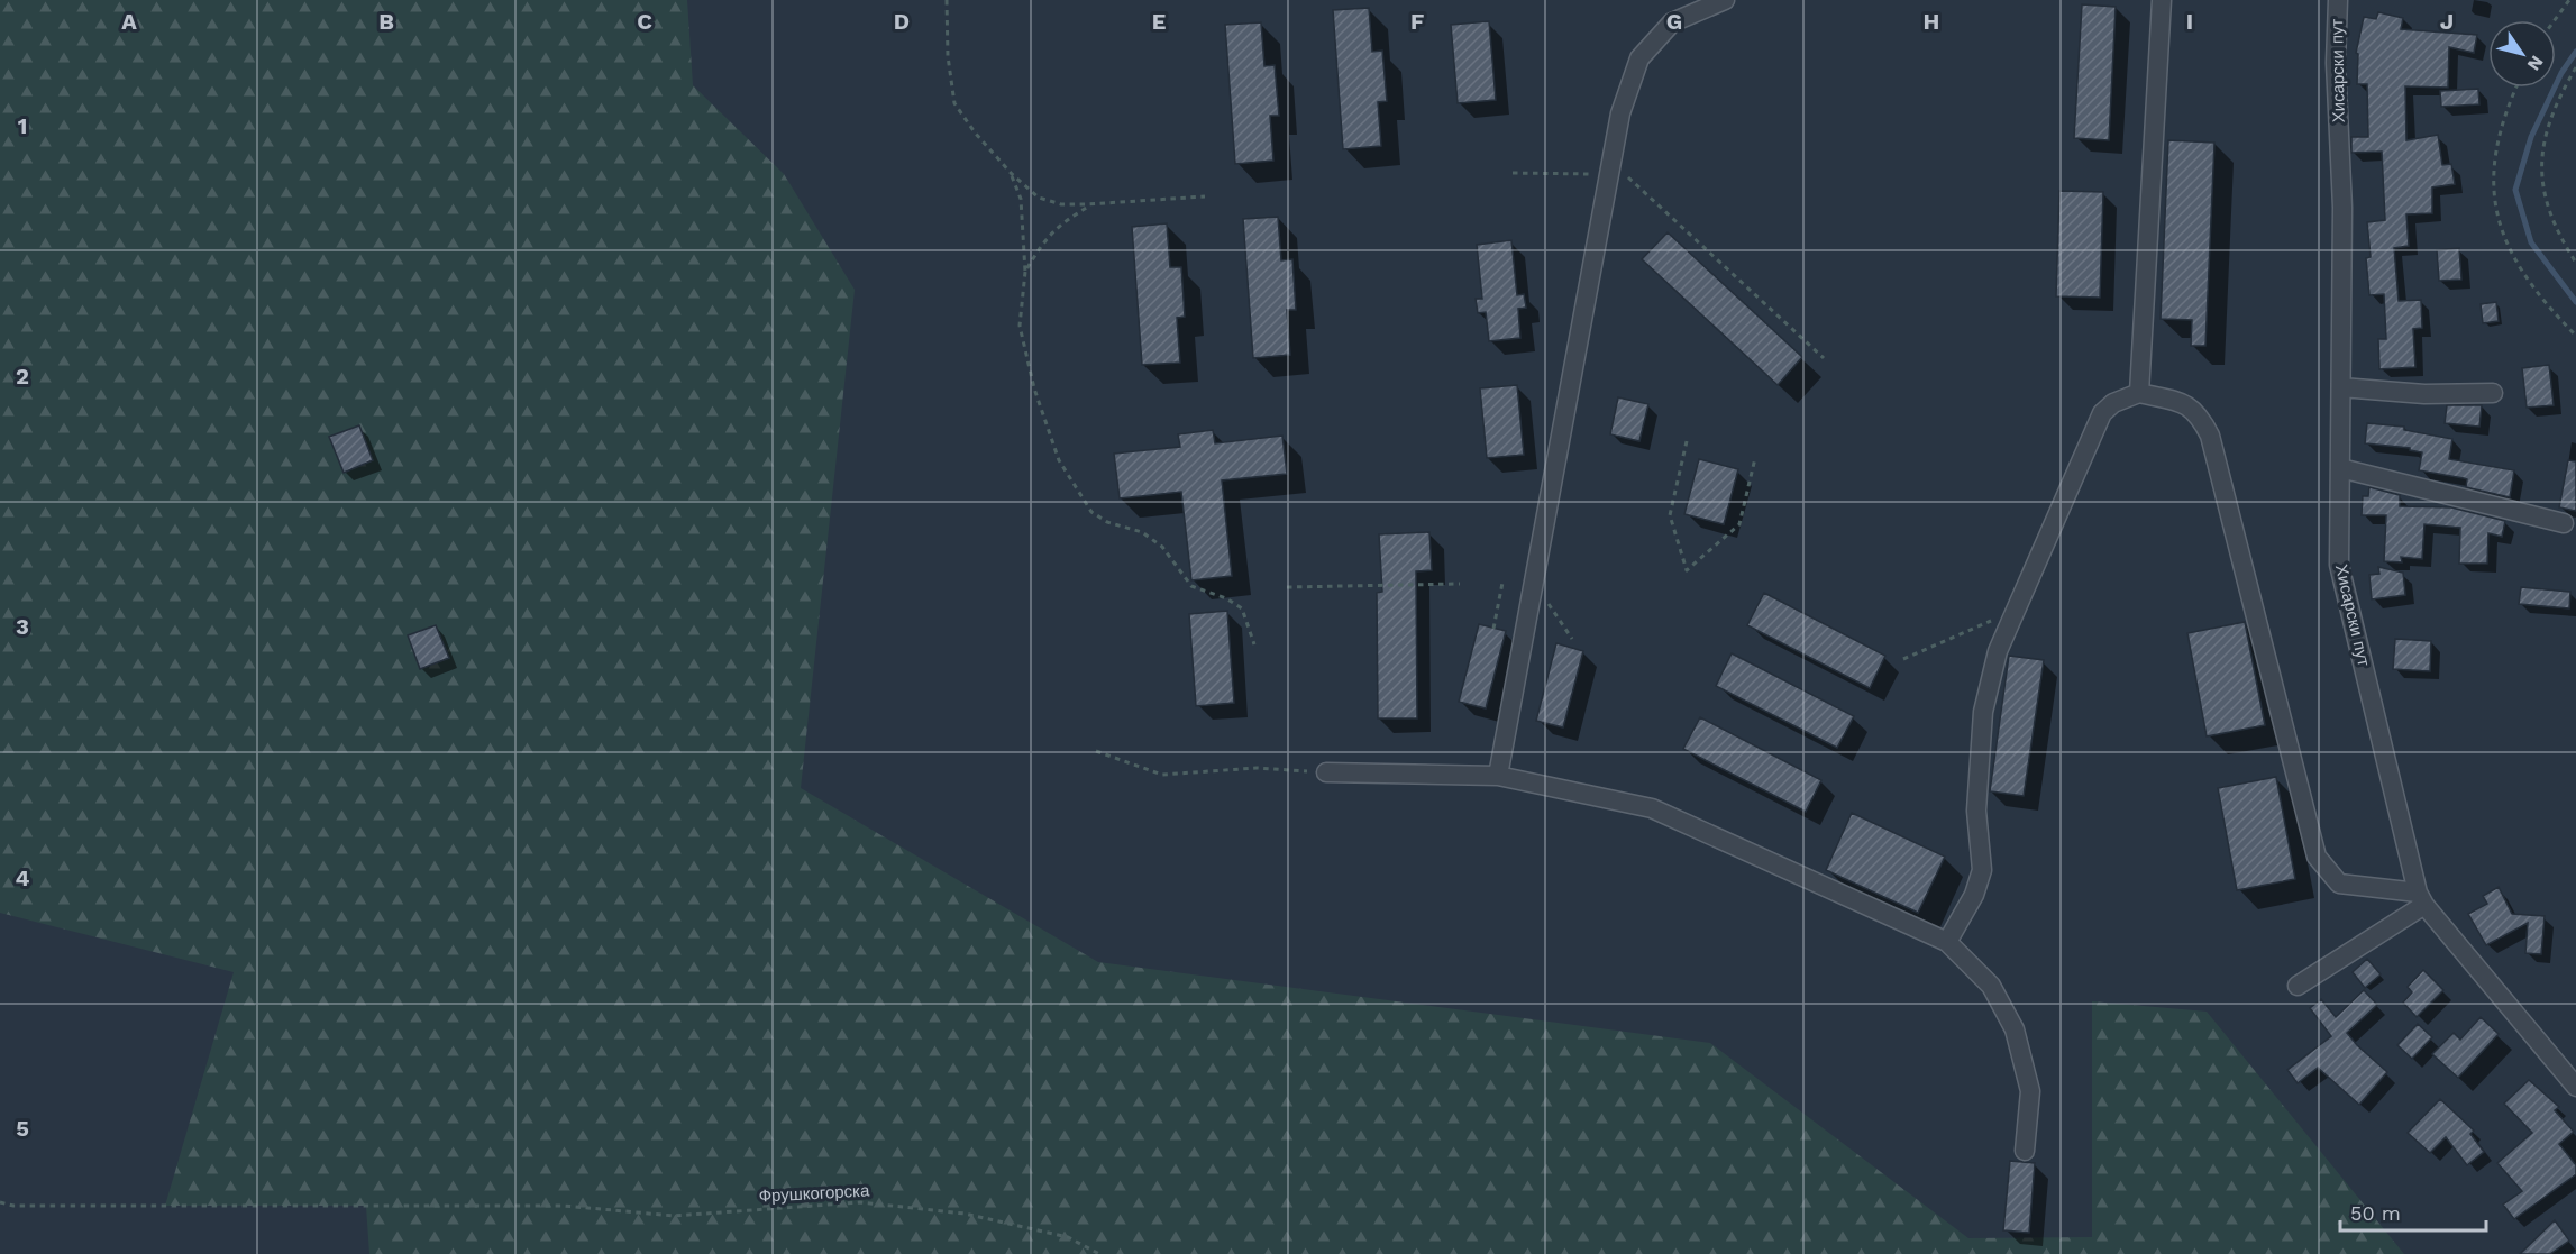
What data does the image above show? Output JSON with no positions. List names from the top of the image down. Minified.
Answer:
{"streets":{"street":["Хисарски пут"],"path":["Фрушкогорска"]},"scale_bar":"50 m","north":"bottom right","grid":{"columns":["A","B","C","D","E","F","G","H","I","J"],"rows":["1","2","3","4","5"]}}
